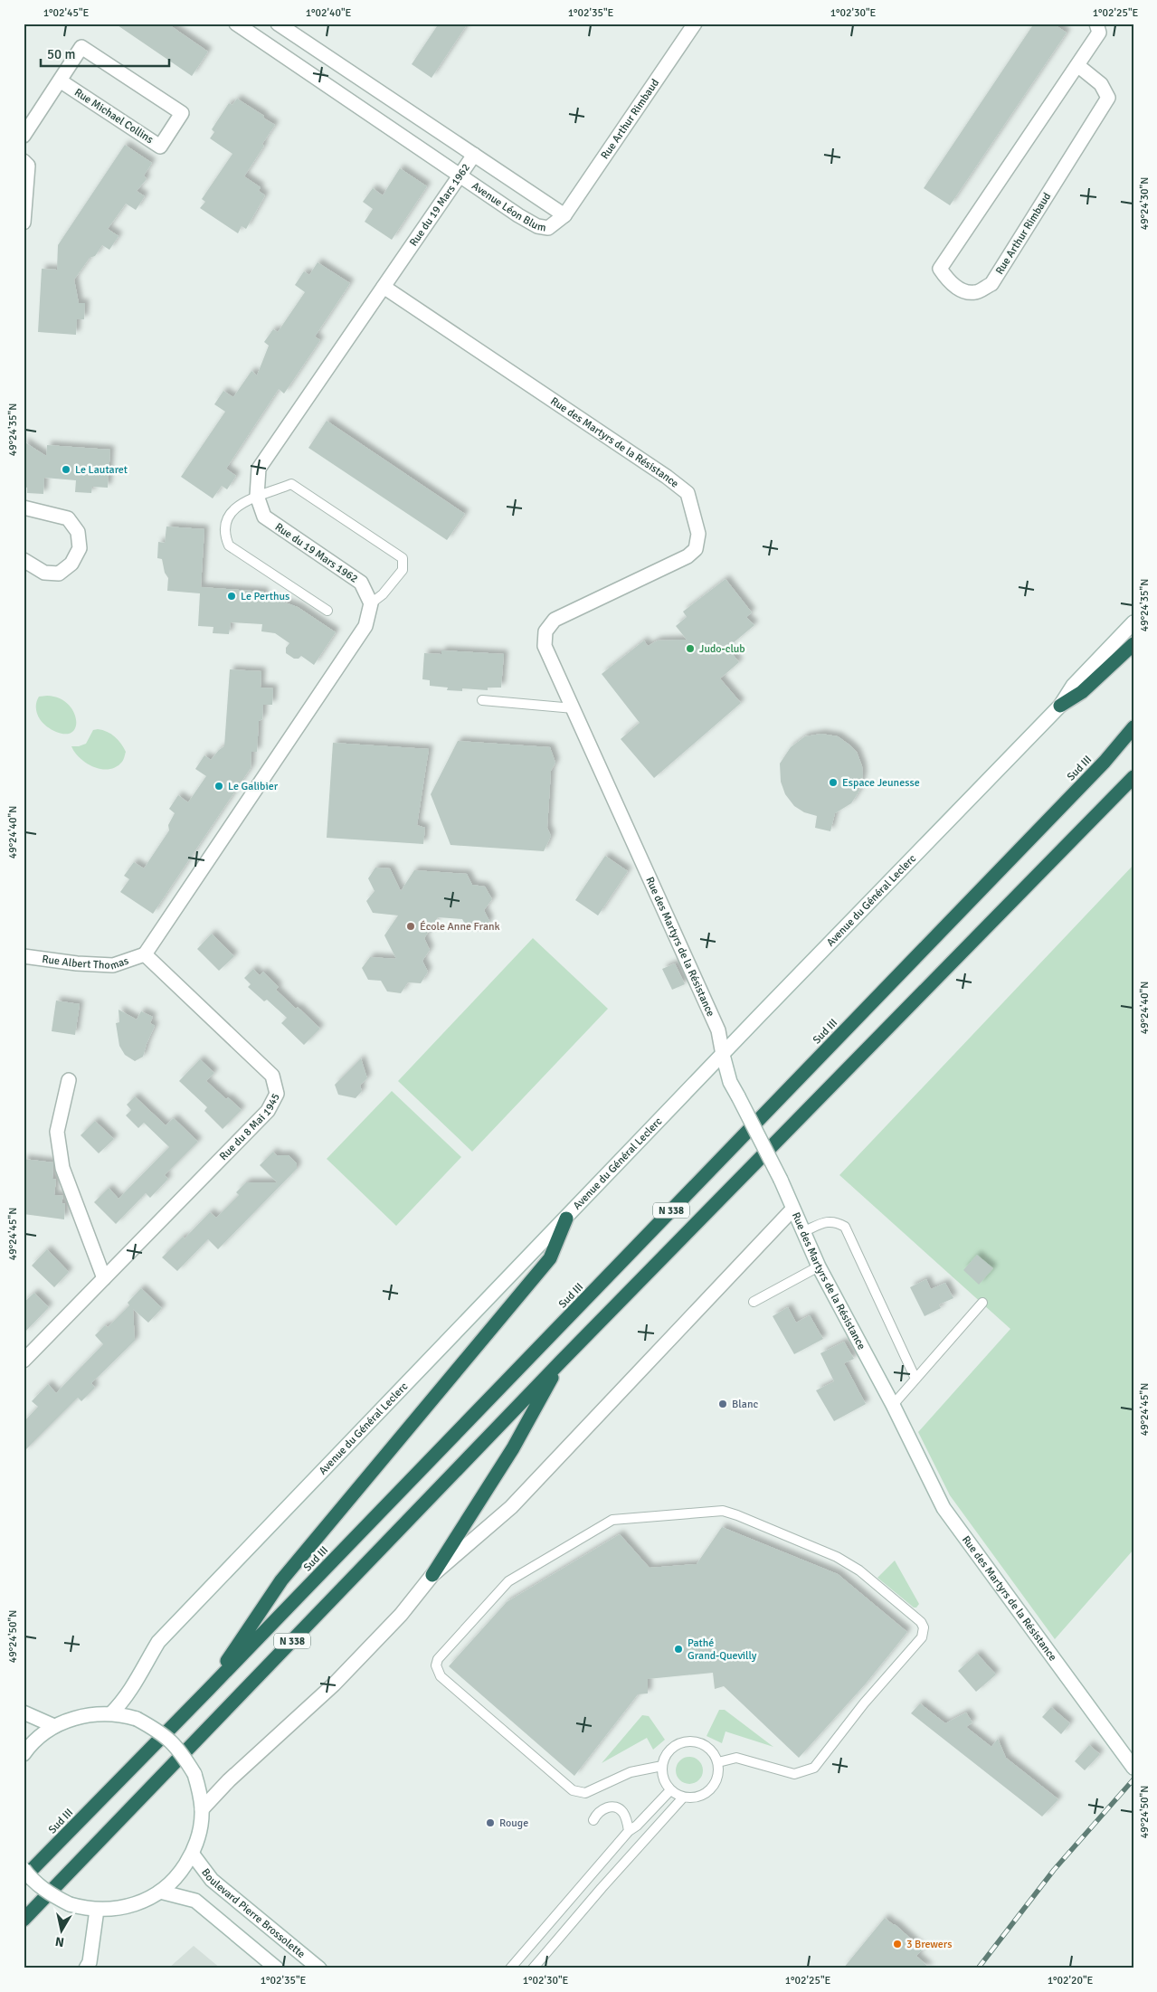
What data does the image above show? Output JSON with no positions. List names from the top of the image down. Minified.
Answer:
{"streets":{"highway":["Sud III","N 338"],"street":["Rue Michael Collins","Rue Arthur Rimbaud","Avenue Léon Blum","Rue du 19 Mars 1962","Rue des Martyrs de la Résistance","Avenue du Général Leclerc","Rue Albert Thomas","Rue du 8 Mai 1945","Boulevard Pierre Brossolette"]},"crossings":[["Rue Arthur Rimbaud","Avenue Léon Blum"],["Avenue Léon Blum","Rue du 19 Mars 1962"],["Rue du 19 Mars 1962","Rue des Martyrs de la Résistance"],["Rue des Martyrs de la Résistance","Avenue du Général Leclerc"],["Rue Albert Thomas","Rue du 8 Mai 1945"]],"places":["Le Lautaret","Le Perthus","Judo-club","Espace Jeunesse","Le Galibier","École Anne Frank","Blanc","Pathé Grand-Quevilly","Rouge","3 Brewers"],"scale_bar":"50 m","north":"bottom","coordinates":["1°02'45\"E","1°02'40\"E","1°02'35\"E","1°02'30\"E","1°02'25\"E","49°24'30\"N","49°24'35\"N","49°24'40\"N","49°24'45\"N","49°24'50\"N","1°02'20\"E"]}
